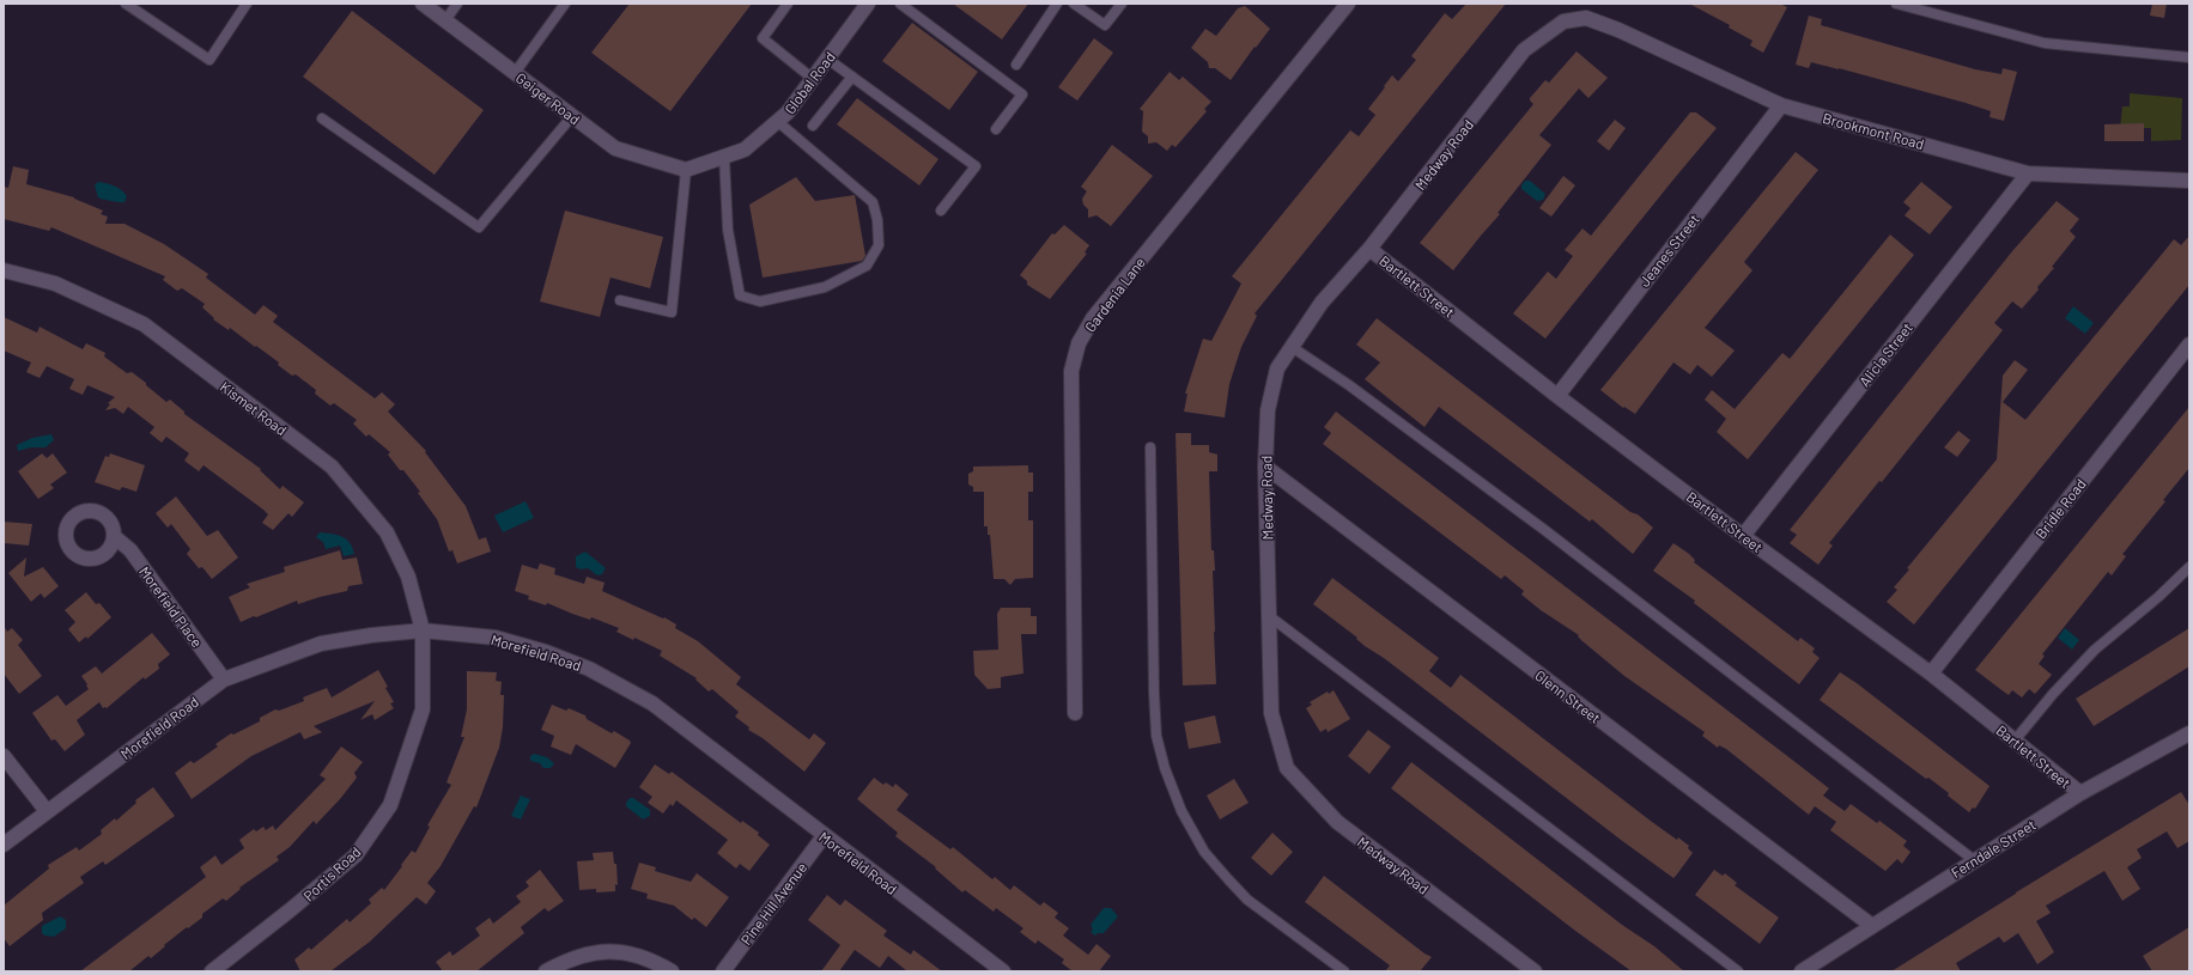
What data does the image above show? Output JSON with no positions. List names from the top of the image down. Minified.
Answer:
{"streets":{"street":["Global Road","Geiger Road","Brookmont Road","Medway Road","Jeanes Street","Bartlett Street","Gardenia Lane","Alicia Street","Kismet Road","Bridle Road","Morefield Place","Morefield Road","Glenn Street","Ferndale Street","Portis Road","Pine Hill Avenue"]},"crossings":[["Global Road","Geiger Road"],["Brookmont Road","Medway Road"],["Brookmont Road","Jeanes Street"],["Brookmont Road","Alicia Street"],["Medway Road","Bartlett Street"],["Medway Road","Glenn Street"],["Jeanes Street","Bartlett Street"],["Bartlett Street","Alicia Street"],["Bartlett Street","Bridle Road"],["Bartlett Street","Ferndale Street"],["Kismet Road","Morefield Road"],["Kismet Road","Portis Road"],["Morefield Place","Morefield Road"],["Morefield Road","Portis Road"],["Morefield Road","Pine Hill Avenue"],["Glenn Street","Ferndale Street"]]}
